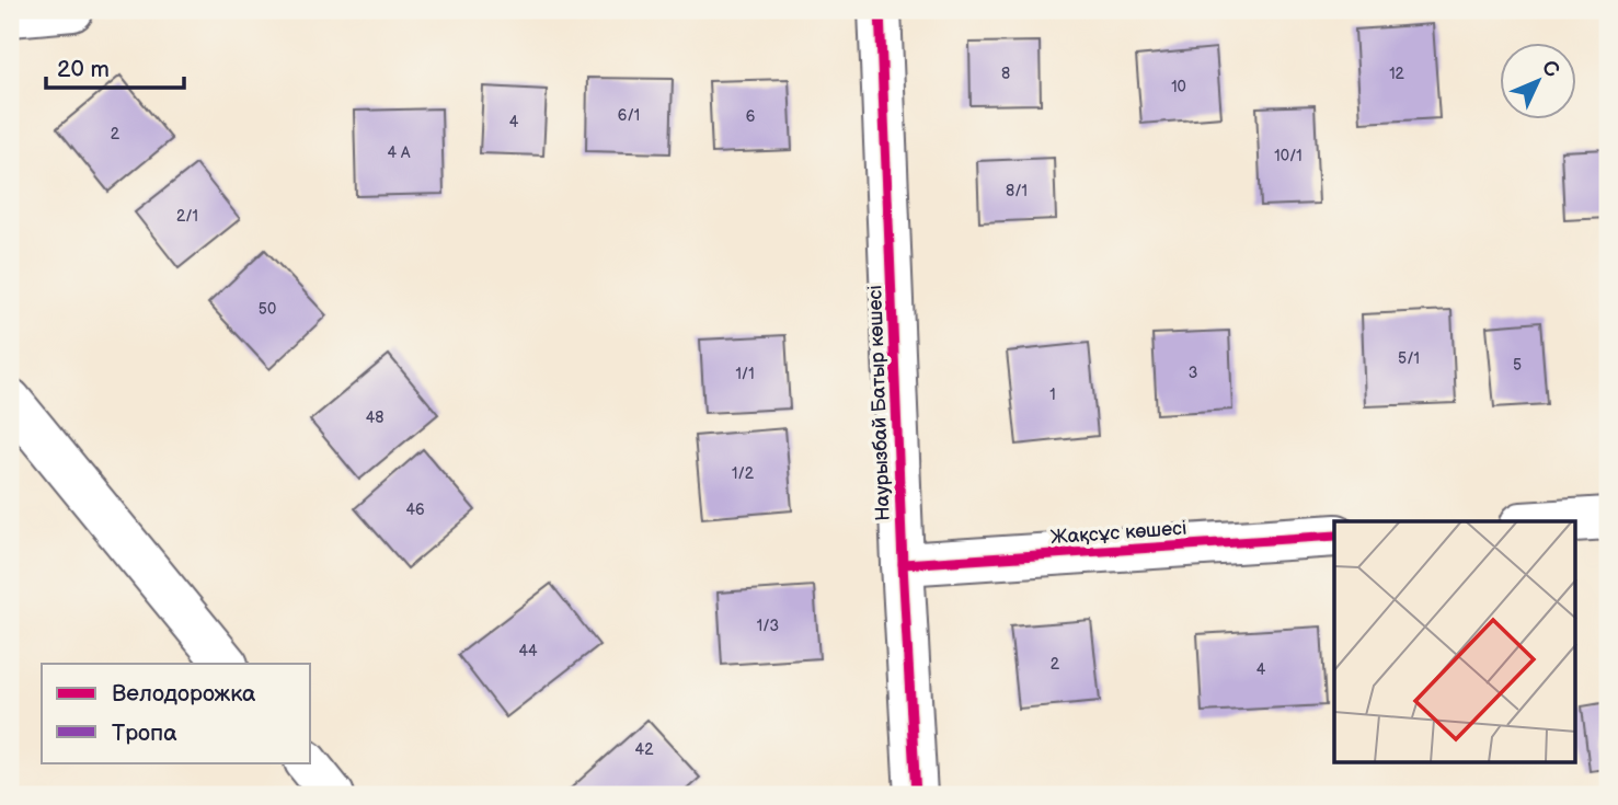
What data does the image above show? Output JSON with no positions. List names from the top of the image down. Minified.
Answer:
{"streets":{"street":["Наурызбай Батыр көшесі","Жақсұс көшесі"]},"crossings":[["Наурызбай Батыр көшесі","Жақсұс көшесі"]],"house_numbers":["8","12","10","6/1","6","4","2","4 А","10/1","8/1","2/1","50","5/1","5","3","1/1","1","48","1/2","46","1/3","44","2","4","42"],"legend":["Велодорожка","Тропа"],"scale_bar":"20 m","north":"top right"}
